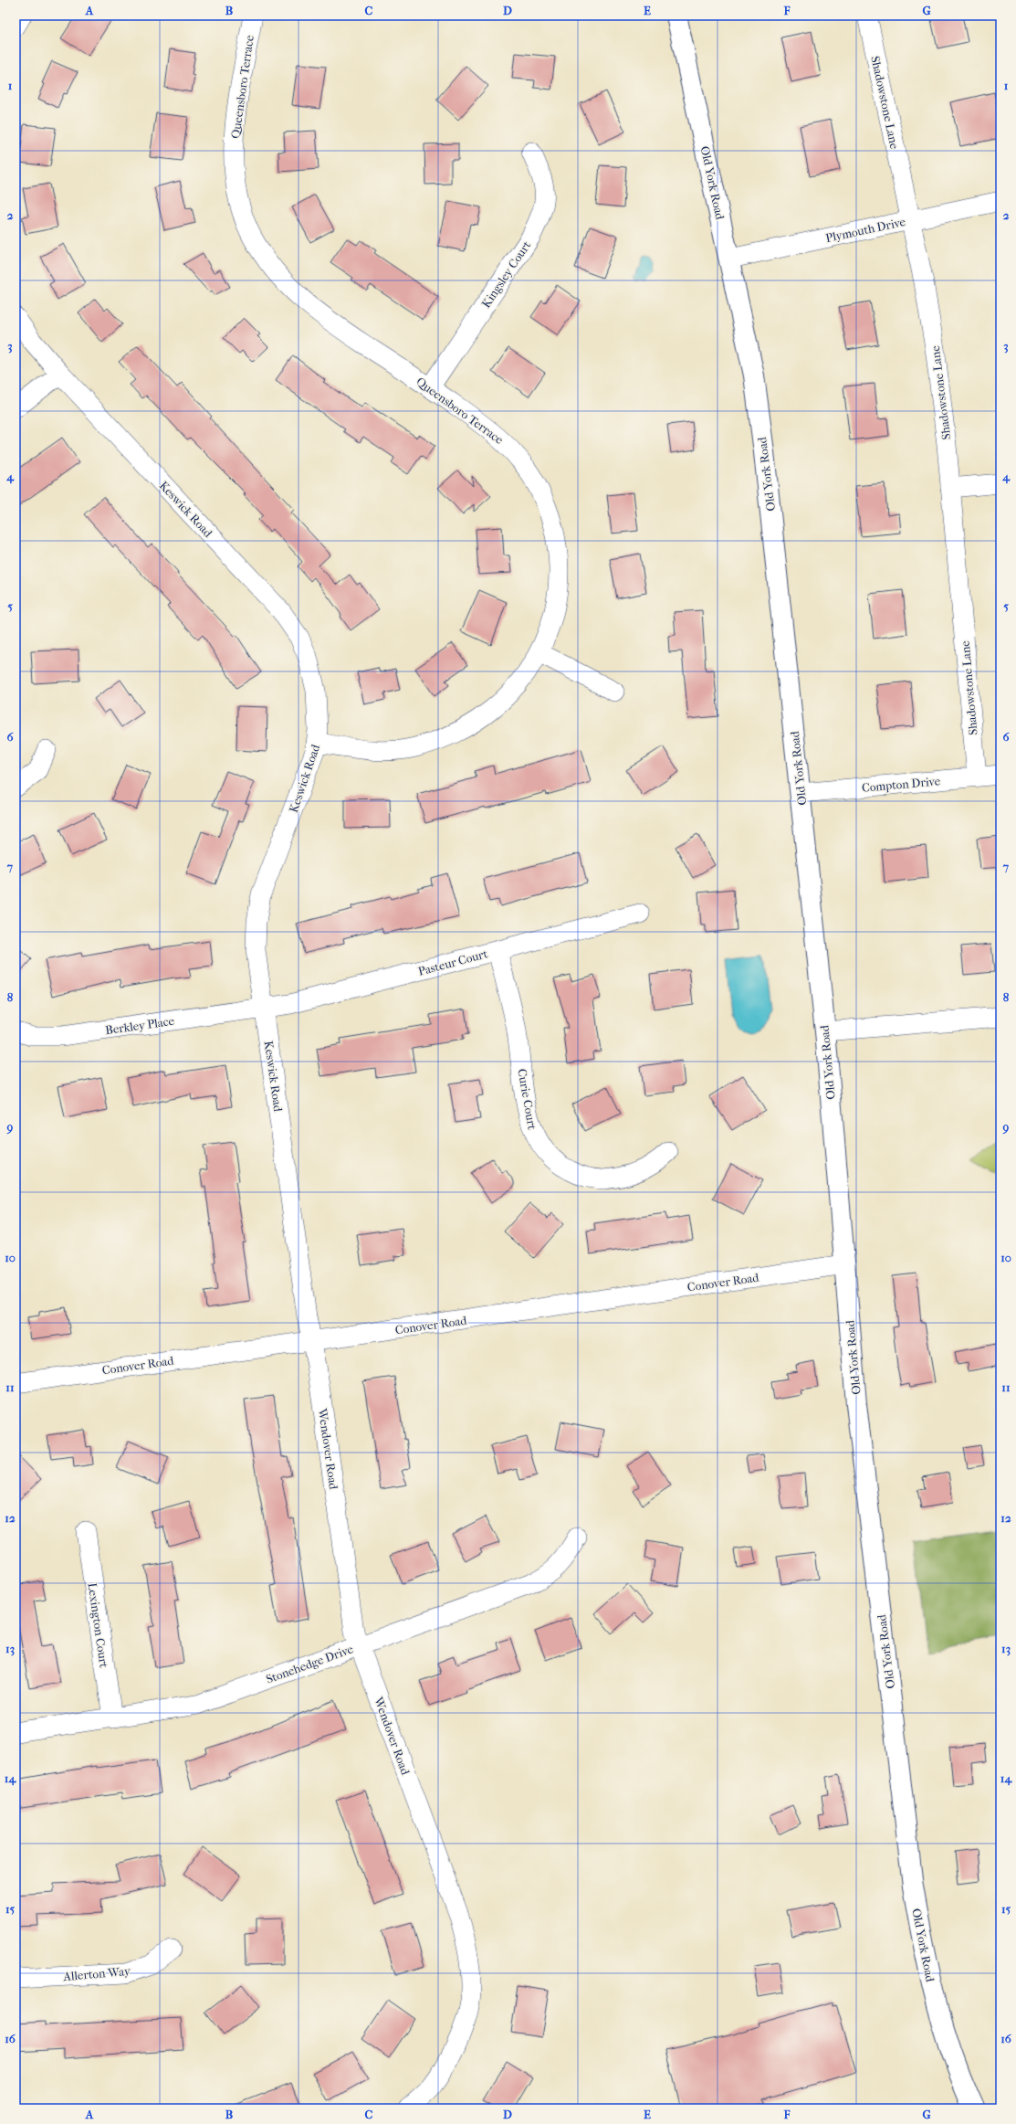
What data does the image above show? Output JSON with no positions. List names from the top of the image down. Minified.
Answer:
{"streets":{"main road":["Old York Road"],"street":["Queensboro Terrace","Shadowstone Lane","Plymouth Drive","Kingsley Court","Keswick Road","Compton Drive","Pasteur Court","Berkley Place","Curie Court","Conover Road","Wendover Road","Lexington Court","Stonehedge Drive","Allerton Way"]},"crossings":[["Queensboro Terrace","Kingsley Court"],["Queensboro Terrace","Keswick Road"],["Shadowstone Lane","Plymouth Drive"],["Shadowstone Lane","Compton Drive"],["Old York Road","Plymouth Drive"],["Old York Road","Compton Drive"],["Old York Road","Conover Road"],["Keswick Road","Pasteur Court"],["Keswick Road","Berkley Place"],["Keswick Road","Conover Road"],["Keswick Road","Wendover Road"],["Pasteur Court","Berkley Place"],["Pasteur Court","Curie Court"],["Conover Road","Wendover Road"],["Wendover Road","Stonehedge Drive"],["Lexington Court","Stonehedge Drive"]],"grid":{"columns":["A","B","C","D","E","F","G"],"rows":["1","2","3","4","5","6","7","8","9","10","11","12","13","14","15","16"]}}
